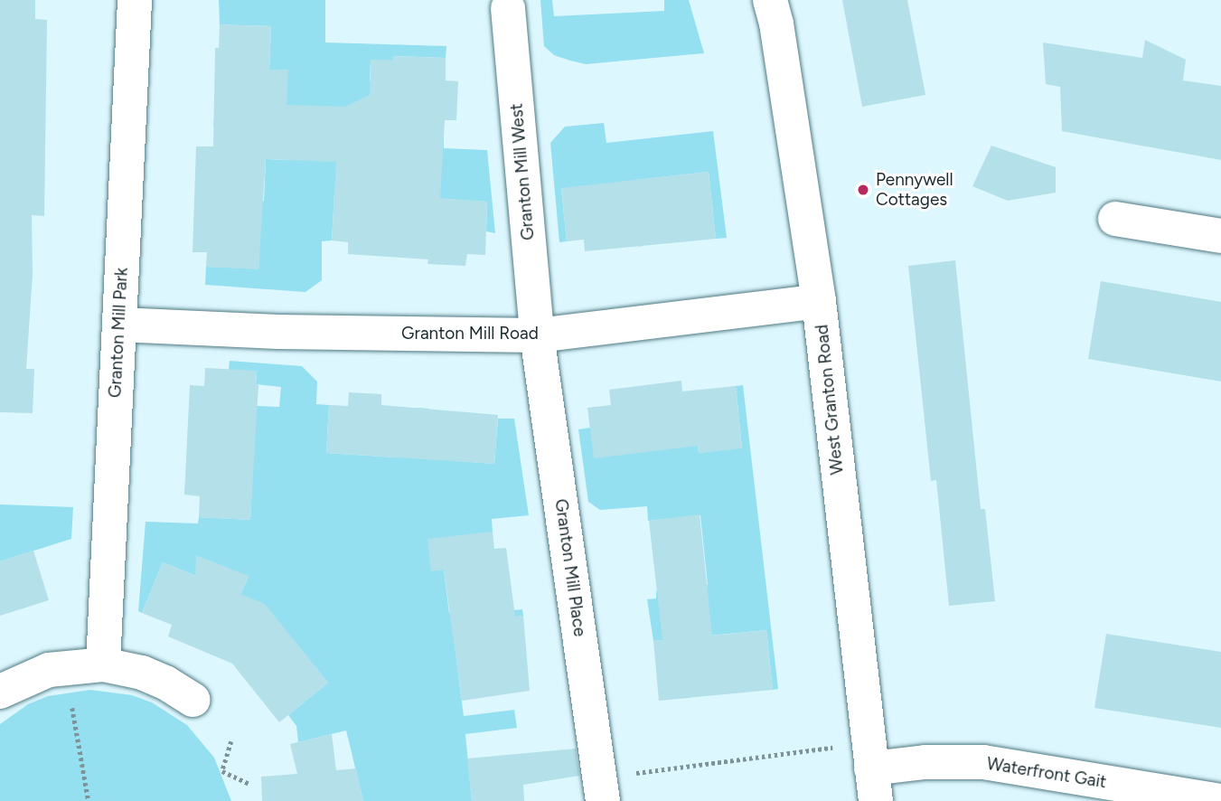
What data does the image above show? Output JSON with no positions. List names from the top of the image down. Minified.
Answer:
{"streets":{"street":["Granton Mill West","Granton Mill Park","Granton Mill Road","West Granton Road","Granton Mill Place","Waterfront Gait"]},"crossings":[["Granton Mill West","Granton Mill Road"],["Granton Mill West","Granton Mill Place"],["Granton Mill Park","Granton Mill Road"],["Granton Mill Road","West Granton Road"],["Granton Mill Road","Granton Mill Place"],["West Granton Road","Waterfront Gait"]],"places":["Pennywell Cottages"]}
